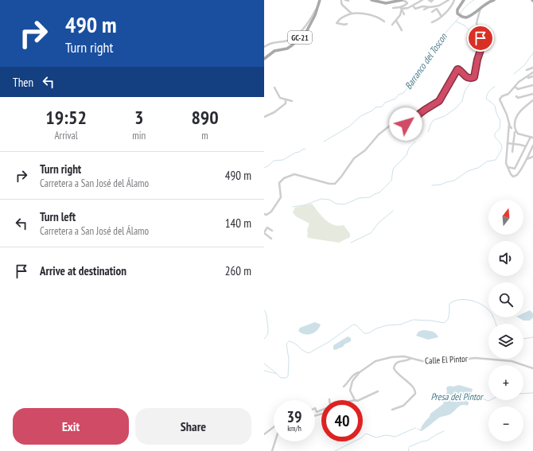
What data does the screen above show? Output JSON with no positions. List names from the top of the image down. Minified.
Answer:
{"streets":{"main road":["GC-21"],"street":["Calle El Pintor"]},"water":["Barranco del Toscon","Presa del Pintor"],"north":"top","page":{"turn":["490 m","Turn right"],"then":"Then","eta":["19:52","Arrival","3","min","890","m"],"list":[{"name":"Turn right","note":"Carretera a San José del Álamo","value":"490 m"},{"name":"Turn left","note":"Carretera a San José del Álamo","value":"140 m"},{"name":"Arrive at destination","value":"260 m"}],"map_buttons":["+","−"],"speed":"39 km/h","limit":"40","buttons":["Exit","Share"]}}
